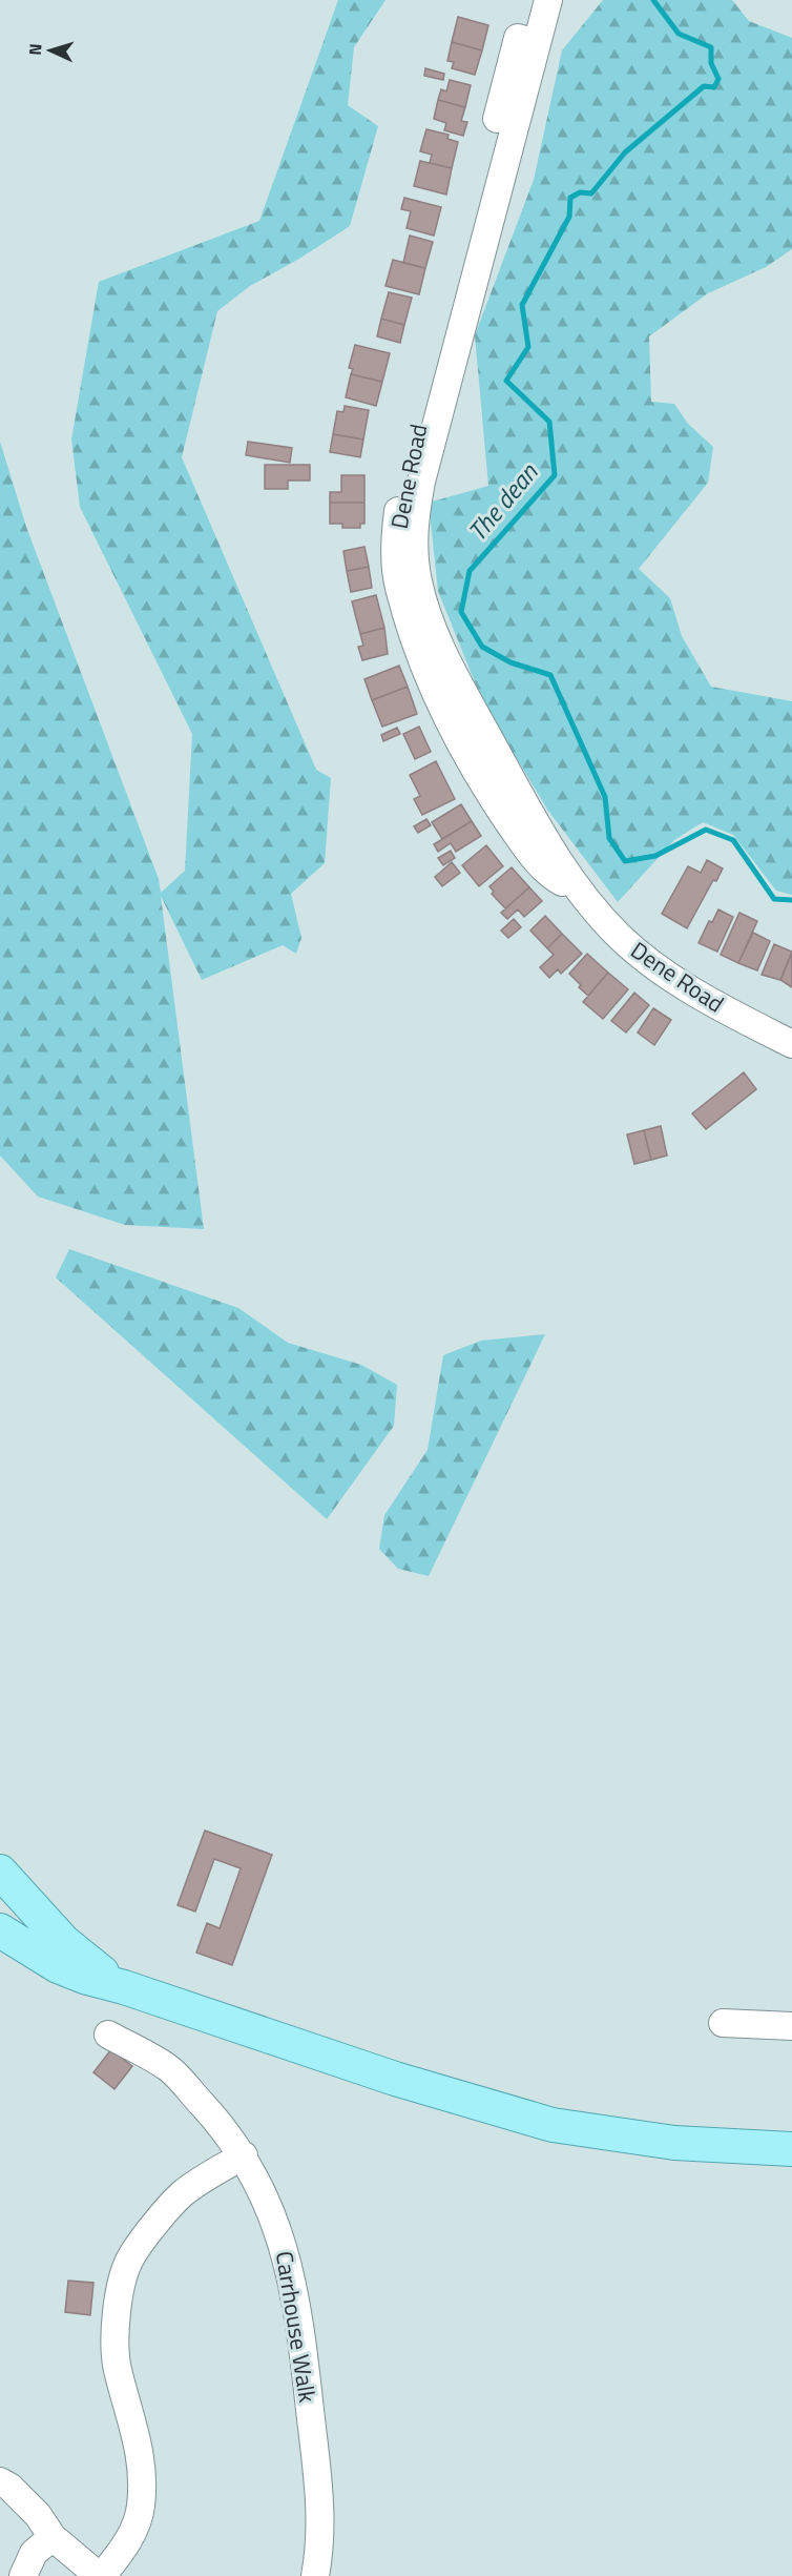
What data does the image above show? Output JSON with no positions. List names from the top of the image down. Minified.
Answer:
{"streets":{"street":["Dene Road","Carrhouse Walk"]},"water":["The dean"],"north":"left"}
